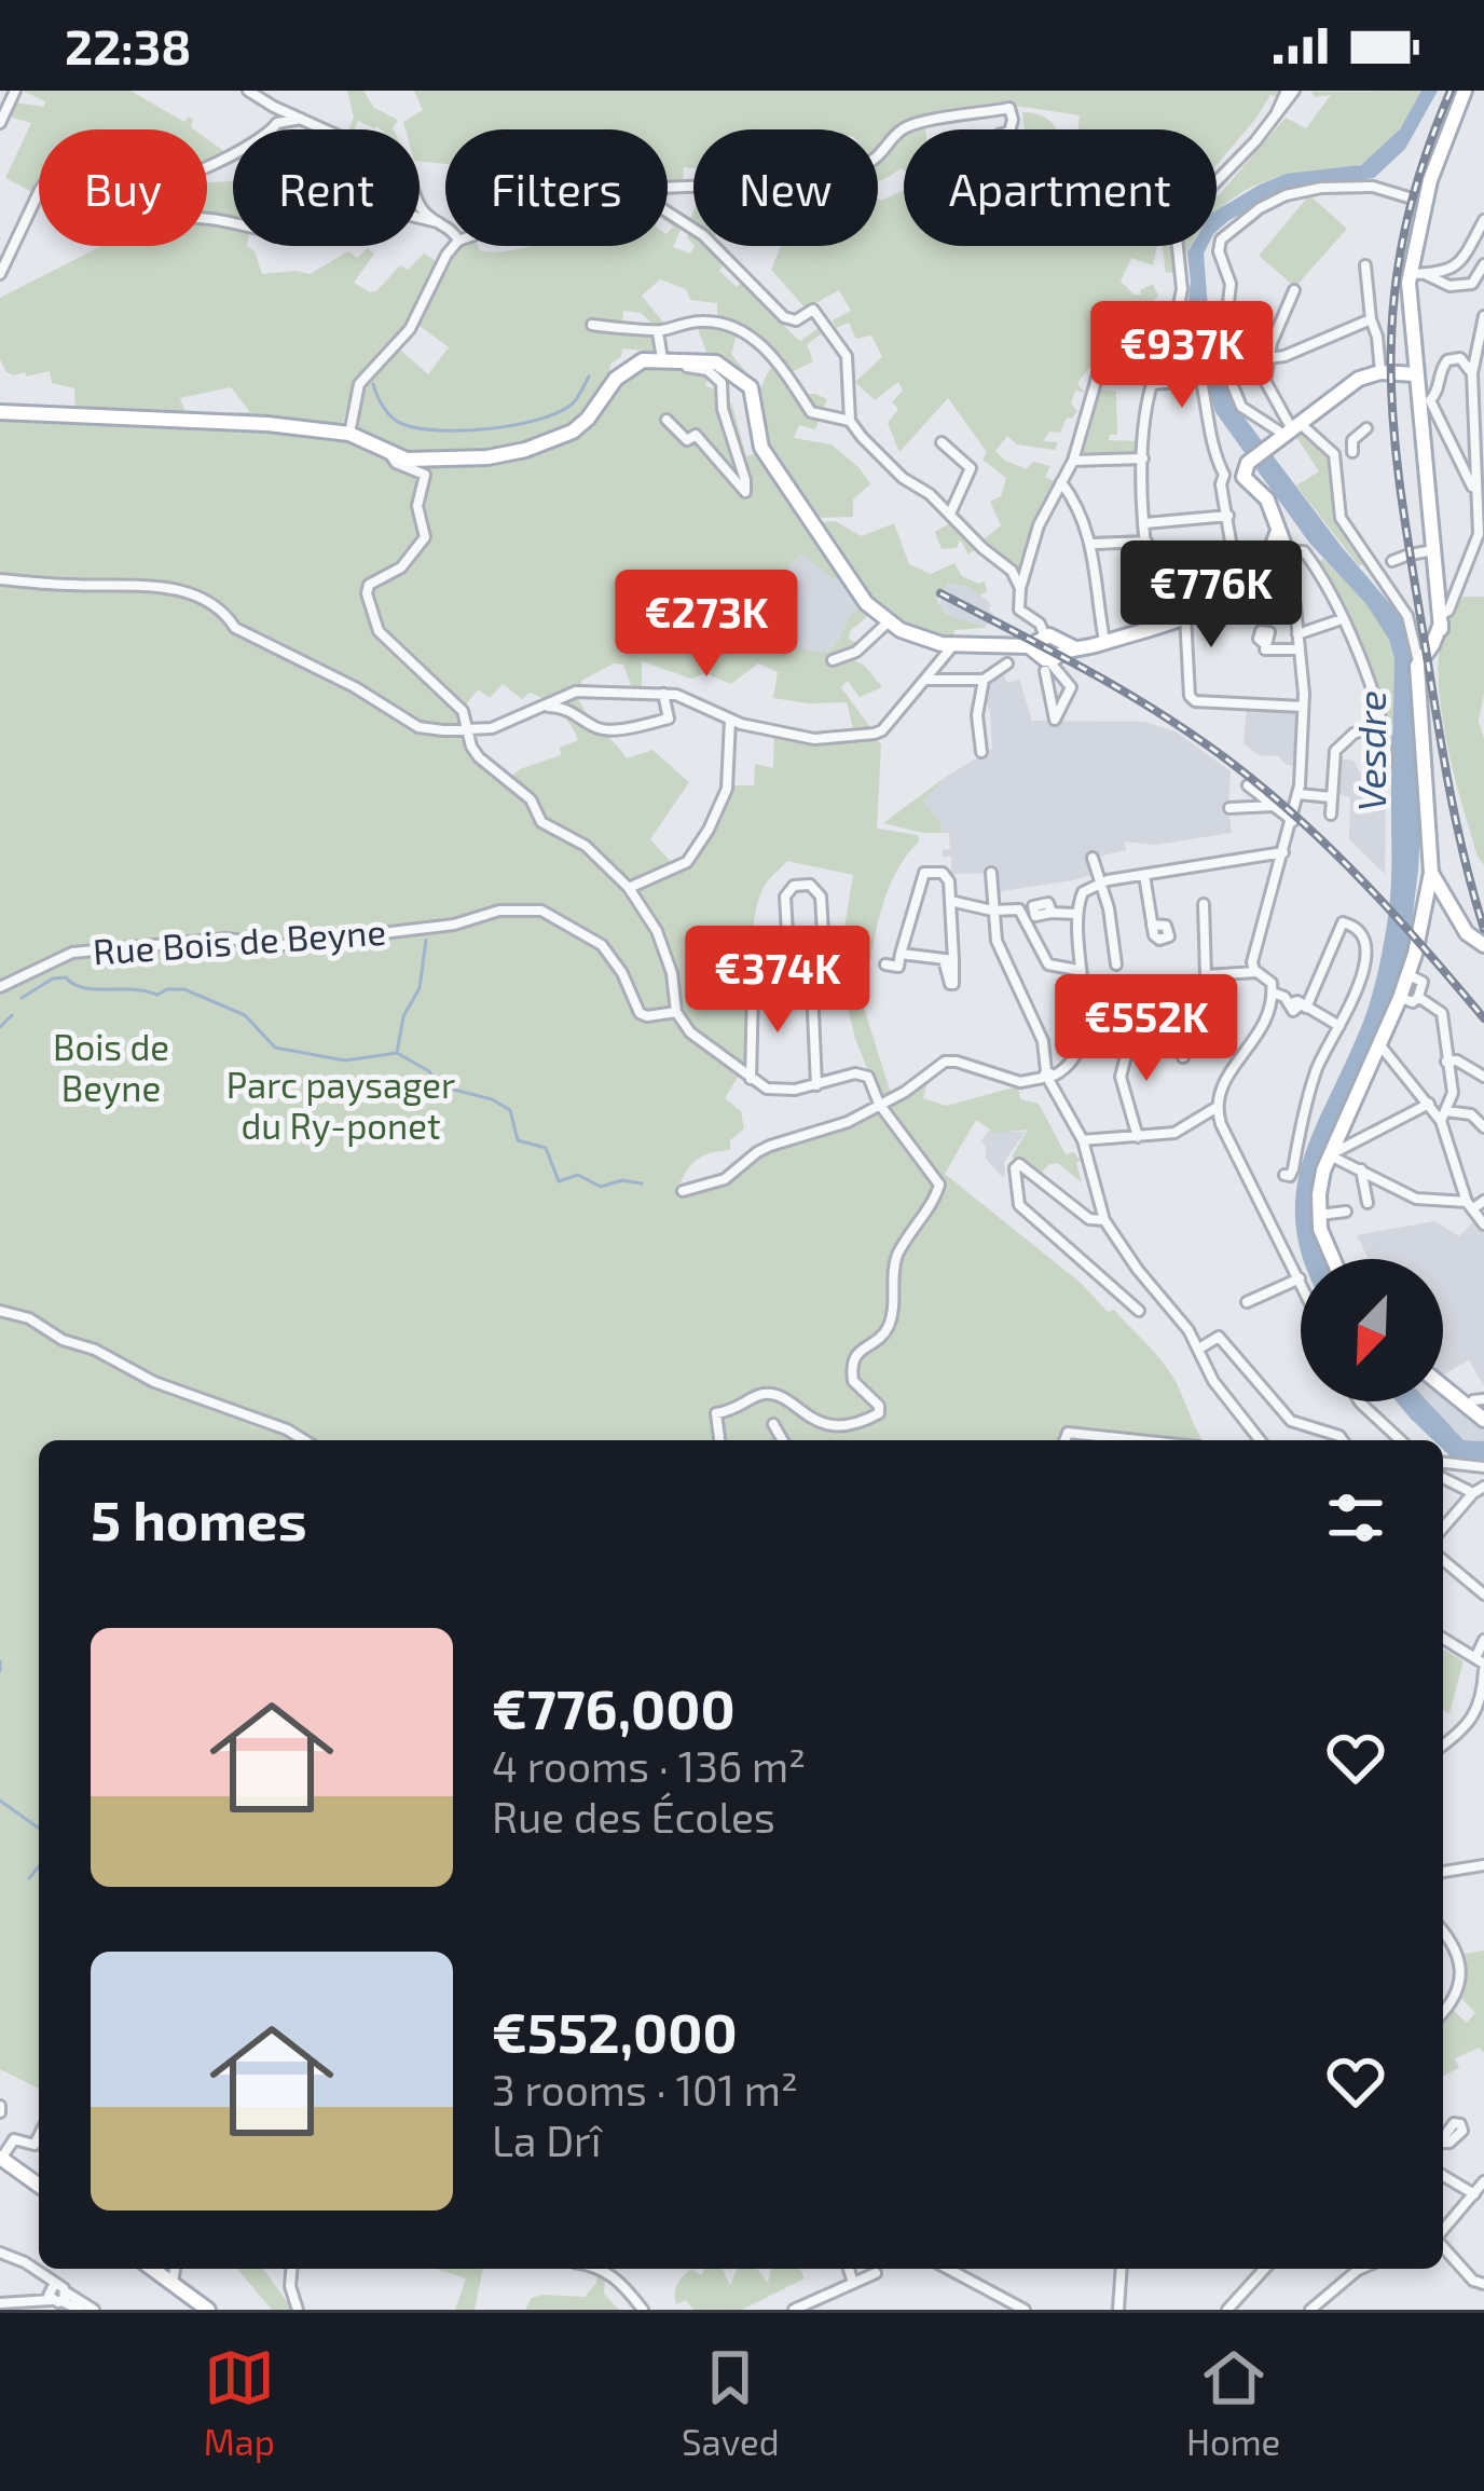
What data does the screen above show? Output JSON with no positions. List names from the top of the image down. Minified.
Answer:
{"streets":{"street":["Rue Bois de Beyne"]},"water":["Vesdre"],"parks":["Bois de Beyne","Parc paysager du Ry-ponet"],"north":"bottom left","page":{"status":"22:38","chip":["Buy","Rent","Filters","New","Apartment"],"price":["€937K","€776K","€273K","€374K","€552K"],"heading":"5 homes","list":[{"name":"€776,000","note":"4 rooms · 136 m² · Rue des Écoles"},{"name":"€552,000","note":"3 rooms · 101 m² · La Drî"}],"tabs":["Map","Saved","Home"]}}
